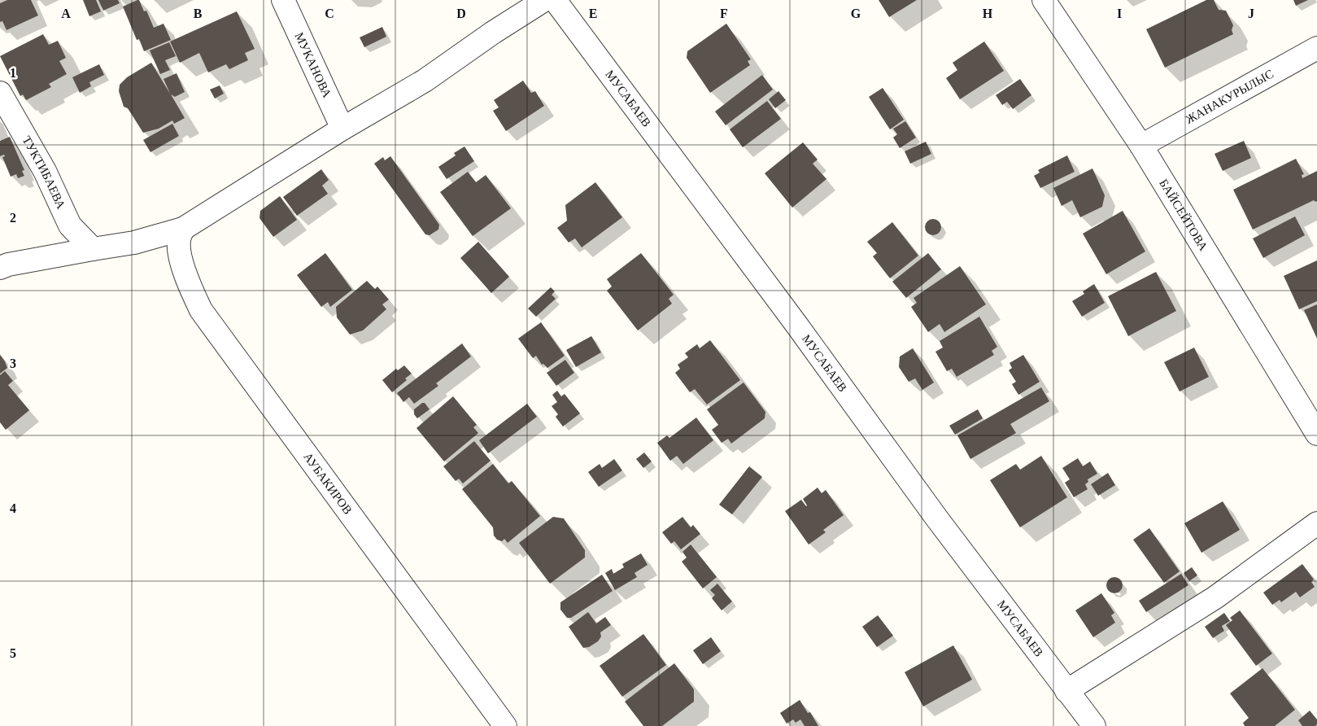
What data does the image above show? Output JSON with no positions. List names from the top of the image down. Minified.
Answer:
{"streets":{"street":["МУКАНОВА","ЖАНАКУРЫЛЫС","МУСАБАЕВ","ТУКТИБАЕВА","БАЙСЕЙТОВА","АУБАКИРОВ"]},"crossings":[["ЖАНАКУРЫЛЫС","БАЙСЕЙТОВА"]],"grid":{"columns":["A","B","C","D","E","F","G","H","I","J"],"rows":["1","2","3","4","5"]}}
